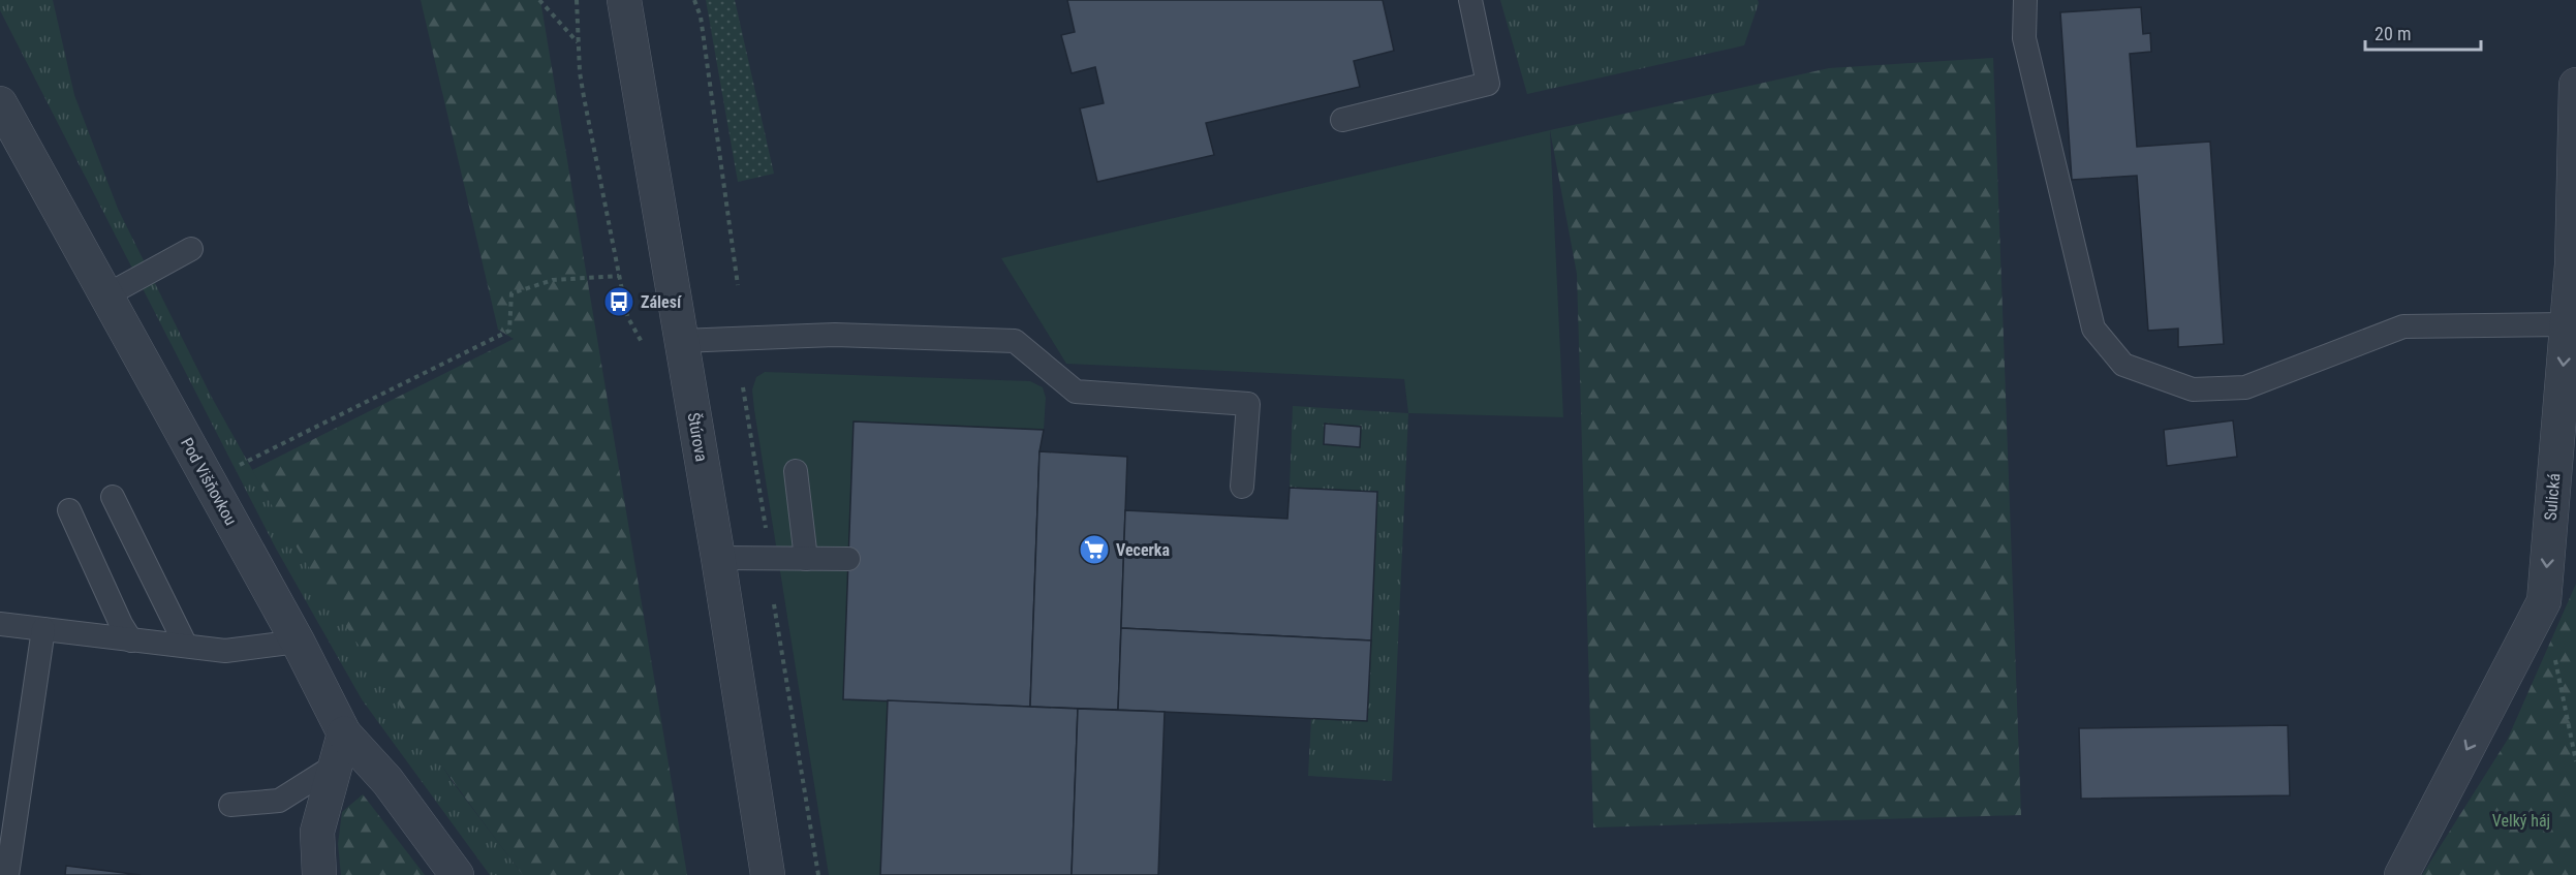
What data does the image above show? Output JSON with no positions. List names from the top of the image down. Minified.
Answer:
{"streets":{"street":["Štúrova","Pod Višňovkou","Sulická"]},"one_way":["Sulická"],"parks":["Velký háj"],"places":{"bus stop":["Zálesí"],"supermarket":["Vecerka"]},"scale_bar":"20 m"}
